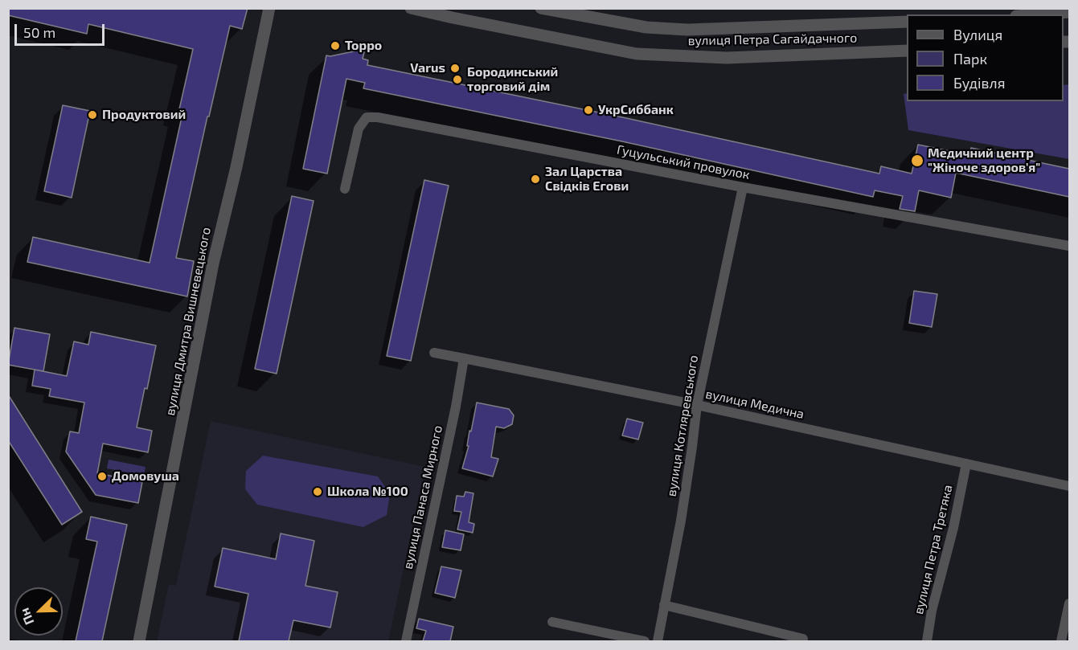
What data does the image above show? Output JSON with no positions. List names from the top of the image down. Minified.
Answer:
{"streets":{"street":["вулиця Петра Сагайдачного","Гуцульський провулок","вулиця Дмитра Вишневецького","вулиця Медична","вулиця Котляревського","вулиця Панаса Мирного","вулиця Петра Третяка"]},"crossings":[["Гуцульський провулок","вулиця Котляревського"],["вулиця Медична","вулиця Котляревського"],["вулиця Медична","вулиця Панаса Мирного"],["вулиця Медична","вулиця Петра Третяка"]],"places":["Торро","Varus","Бородинський торговий дім","УкрСиббанк","Продуктовий","Медичний центр \"Жіноче здоров'я\"","Зал Царства Свiдкiв Егови","Домовуша","Школа №100"],"legend":["Вулиця","Парк","Будівля"],"scale_bar":"50 m","north":"bottom left"}
